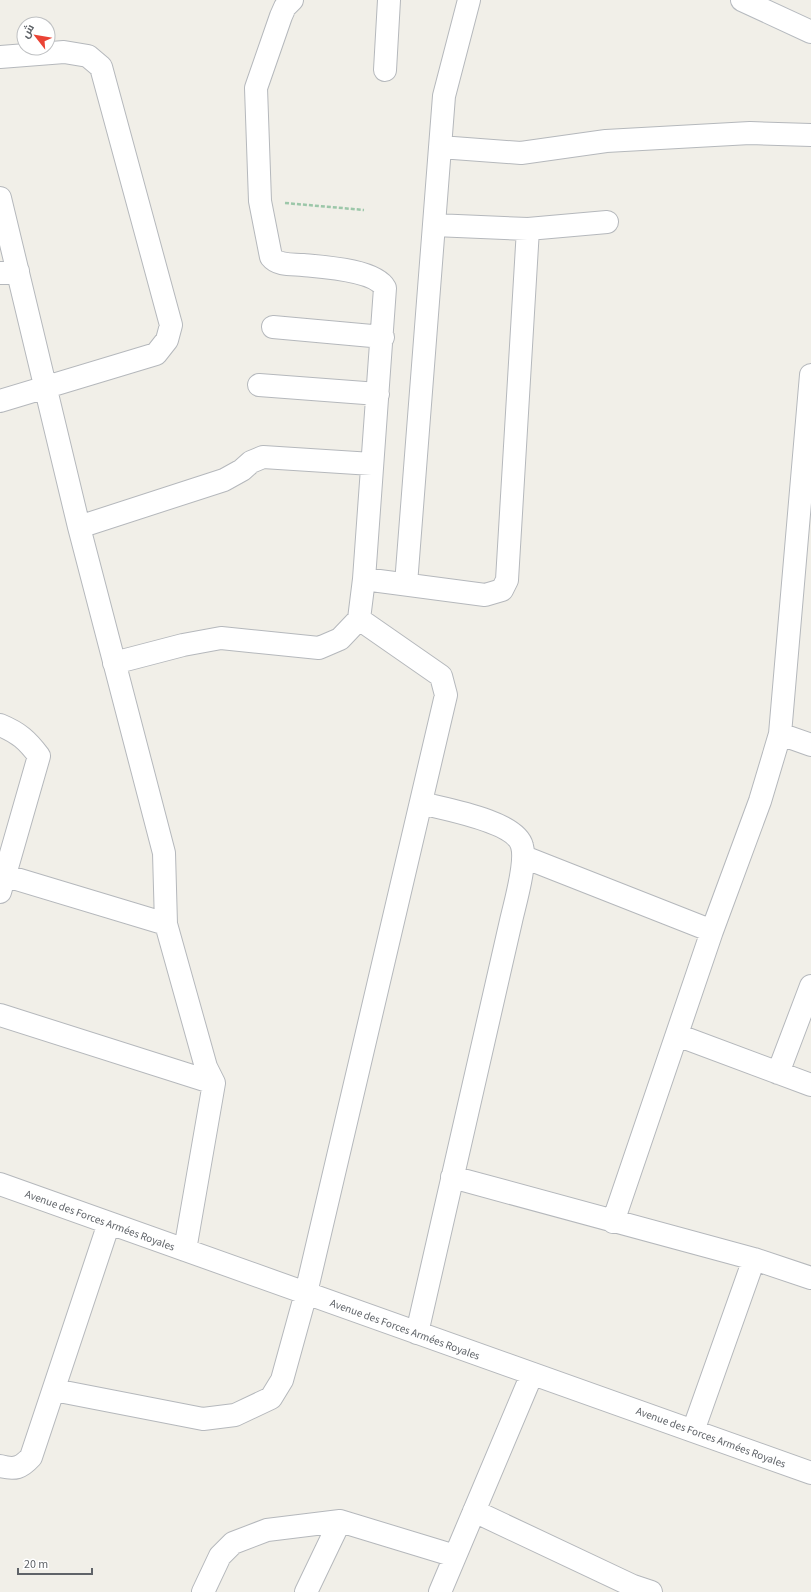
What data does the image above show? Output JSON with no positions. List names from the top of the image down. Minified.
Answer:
{"streets":{"street":["Avenue des Forces Armées Royales"]},"scale_bar":"20 m","north":"top left"}
